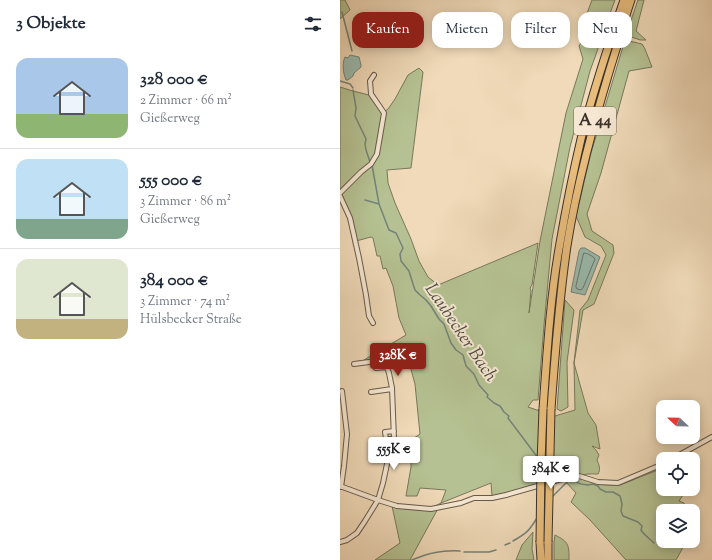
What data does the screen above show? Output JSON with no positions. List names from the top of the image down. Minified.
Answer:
{"streets":{"highway":["A 44"]},"water":["Laubecker Bach"],"north":"left","page":{"heading":"3 Objekte","chip":["Kaufen","Mieten","Filter","Neu"],"list":[{"name":"328 000 €","note":"2 Zimmer · 66 m² · Gießerweg"},{"name":"555 000 €","note":"3 Zimmer · 86 m² · Gießerweg"},{"name":"384 000 €","note":"3 Zimmer · 74 m² · Hülsbecker Straße"}],"price":["328K €","555K €","384K €"]}}
